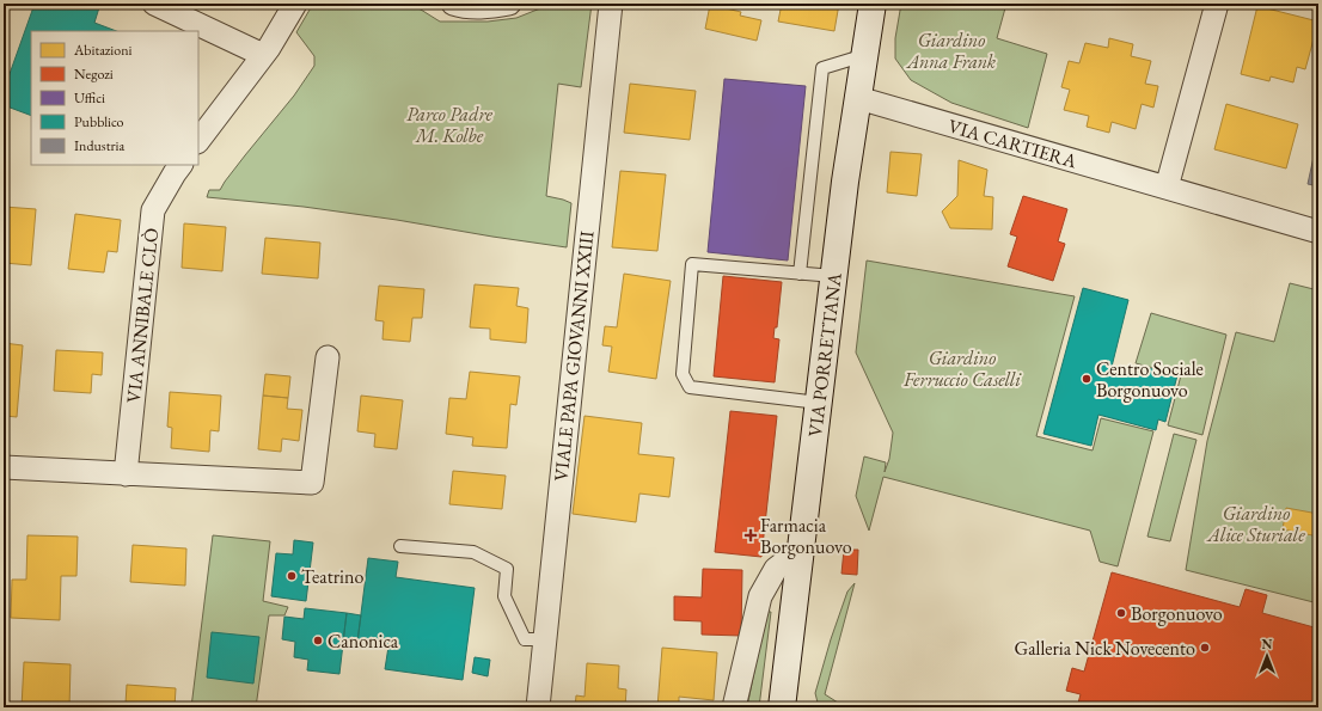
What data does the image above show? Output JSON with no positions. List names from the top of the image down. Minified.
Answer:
{"streets":{"main road":["VIA PORRETTANA"],"street":["VIA CARTIERA","VIA ANNIBALE CLÒ","VIALE PAPA GIOVANNI XXIII"]},"crossings":[["VIA CARTIERA","VIA PORRETTANA"]],"parks":["Giardino Anna Frank","Parco Padre M. Kolbe","Giardino Ferruccio Caselli","Giardino Alice Sturiale"],"places":{"other":["Centro Sociale Borgonuovo","Teatrino","Borgonuovo","Canonica","Galleria Nick Novecento"],"health":["Farmacia Borgonuovo"]},"legend":["Abitazioni","Negozi","Uffici","Pubblico","Industria"],"north":"top"}
